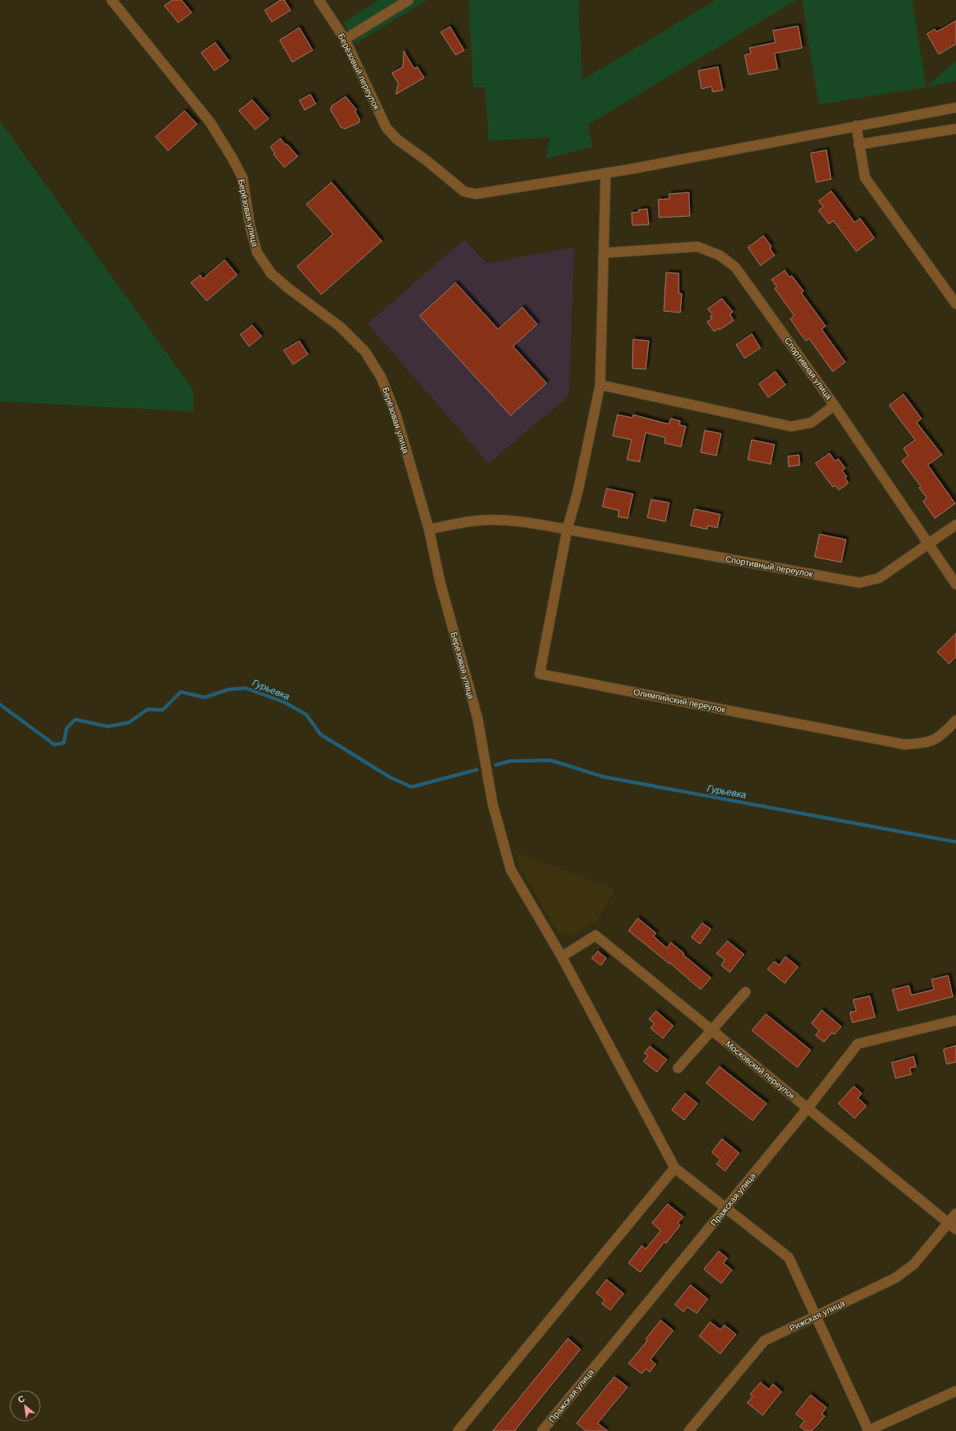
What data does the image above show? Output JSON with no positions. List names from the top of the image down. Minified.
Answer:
{"streets":{"street":["Берёзовый переулок","Берёзовая улица","Спортивная улица","Спортивный переулок","Олимпийский переулок","Московский переулок","Пражская улица","Рижская улица"]},"crossings":[["Берёзовая улица","Спортивный переулок"],["Берёзовая улица","Московский переулок"],["Спортивная улица","Спортивный переулок"],["Спортивный переулок","Олимпийский переулок"],["Московский переулок","Пражская улица"],["Московский переулок","Рижская улица"]],"water":["Гурьевка"],"north":"top left"}
